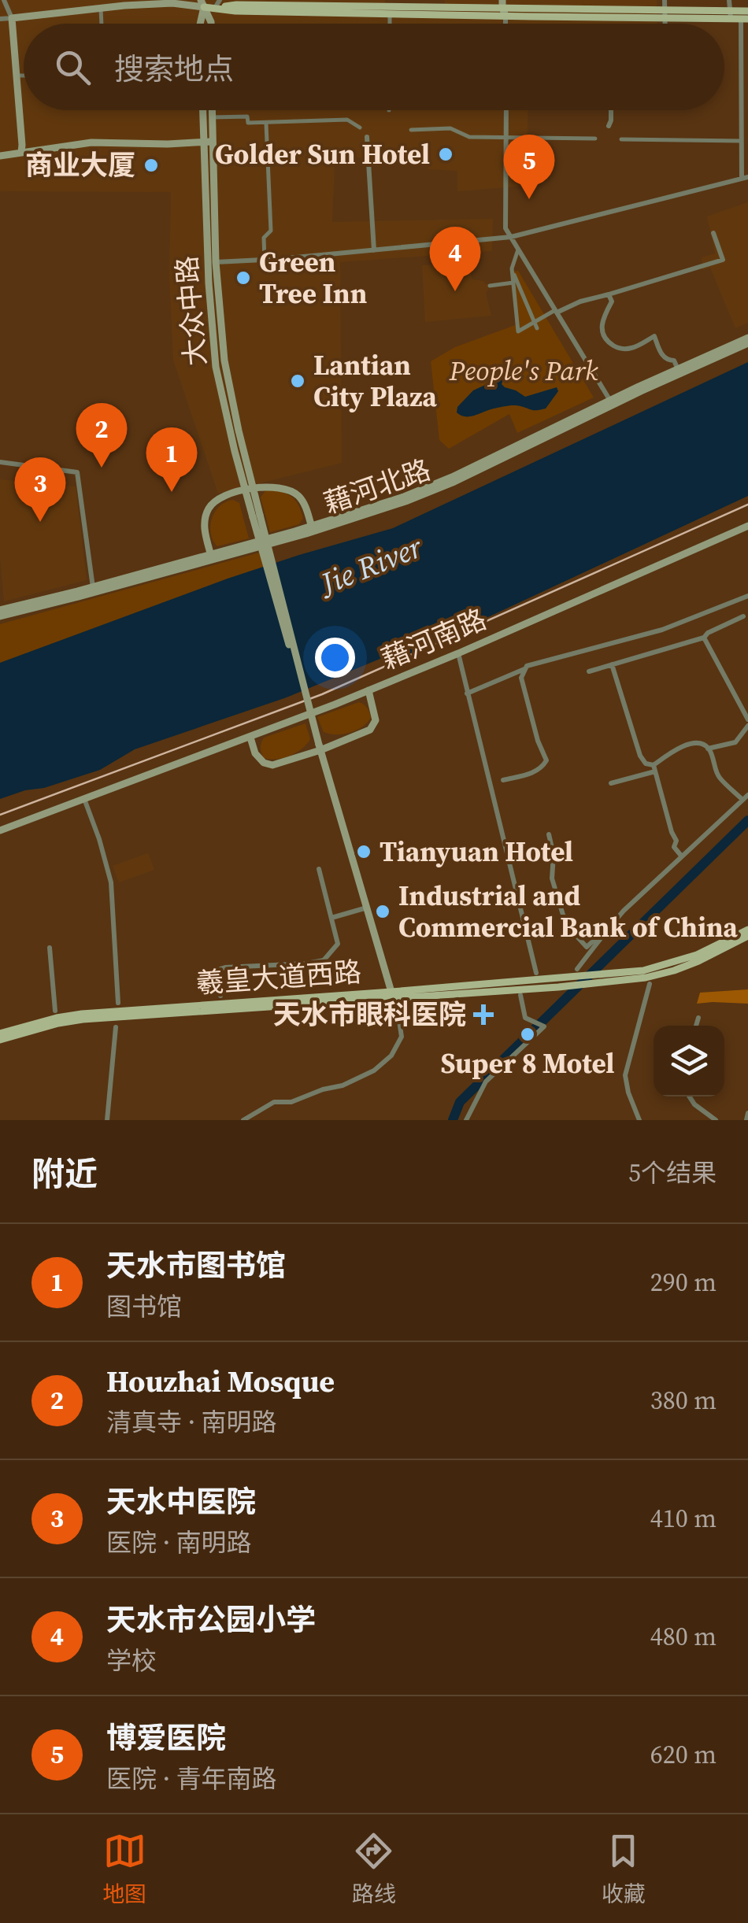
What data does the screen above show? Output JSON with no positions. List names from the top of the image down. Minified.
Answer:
{"streets":{"main road":["大众中路","藉河北路","藉河南路","羲皇大道西路"]},"crossings":[["大众中路","羲皇大道西路"]],"water":["Jie River"],"parks":["People's Park"],"places":{"other":["Golder Sun Hotel","商业大厦","Green Tree Inn","Lantian City Plaza","Tianyuan Hotel","Industrial and Commercial Bank of China","Super 8 Motel"],"health":["天水市眼科医院"]},"page":{"search":"搜索地点","pins":["5","4","2","1","3"],"heading":["附近","5个结果"],"list":[{"mark":"1","name":"天水市图书馆","note":"图书馆","value":"290 m"},{"mark":"2","name":"Houzhai Mosque","note":"清真寺 · 南明路","value":"380 m"},{"mark":"3","name":"天水中医院","note":"医院 · 南明路","value":"410 m"},{"mark":"4","name":"天水市公园小学","note":"学校","value":"480 m"},{"mark":"5","name":"博爱医院","note":"医院 · 青年南路","value":"620 m"}],"nav":["地图","路线","收藏"]}}
